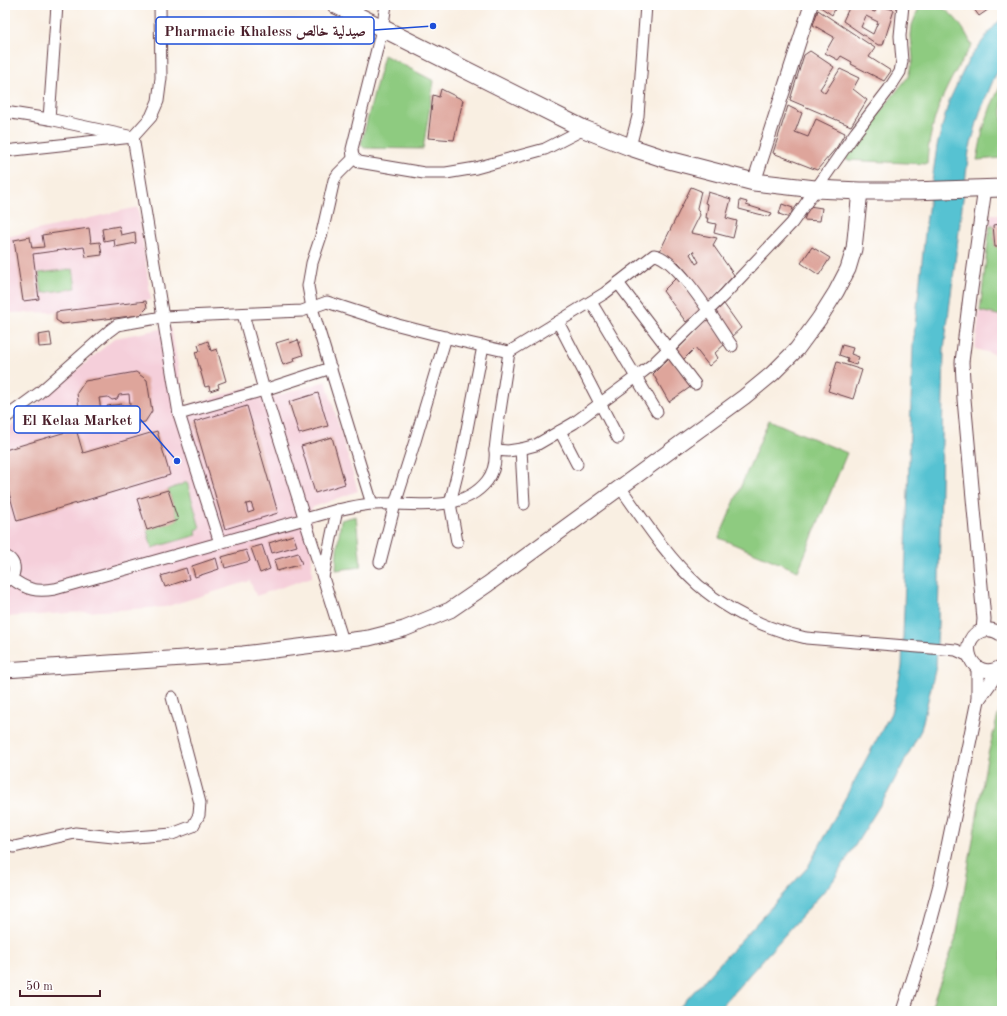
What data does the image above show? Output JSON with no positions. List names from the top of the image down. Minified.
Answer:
{"places":["Pharmacie Khaless صيدلية خالص","El Kelaa Market"],"scale_bar":"50 m"}
